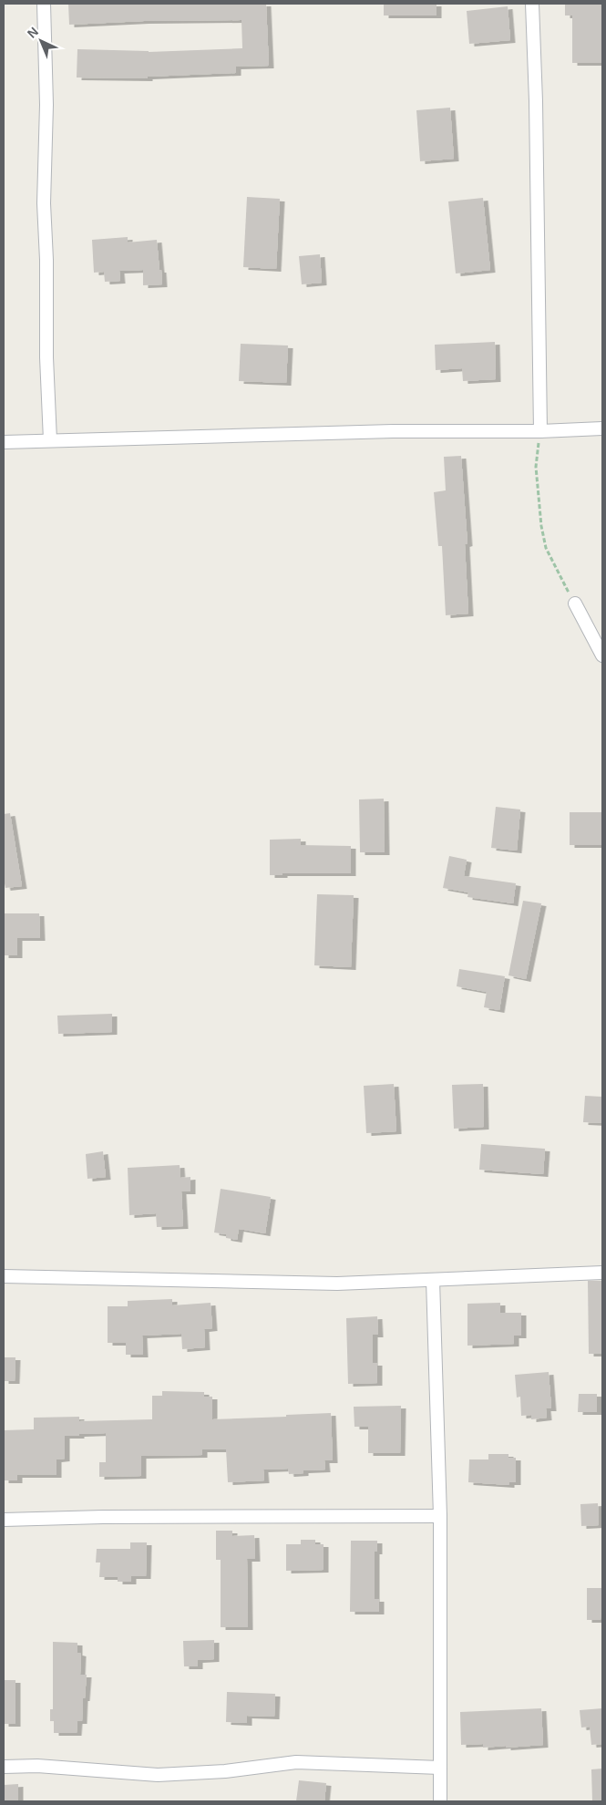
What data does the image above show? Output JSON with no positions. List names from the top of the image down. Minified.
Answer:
{"north":"top left"}
